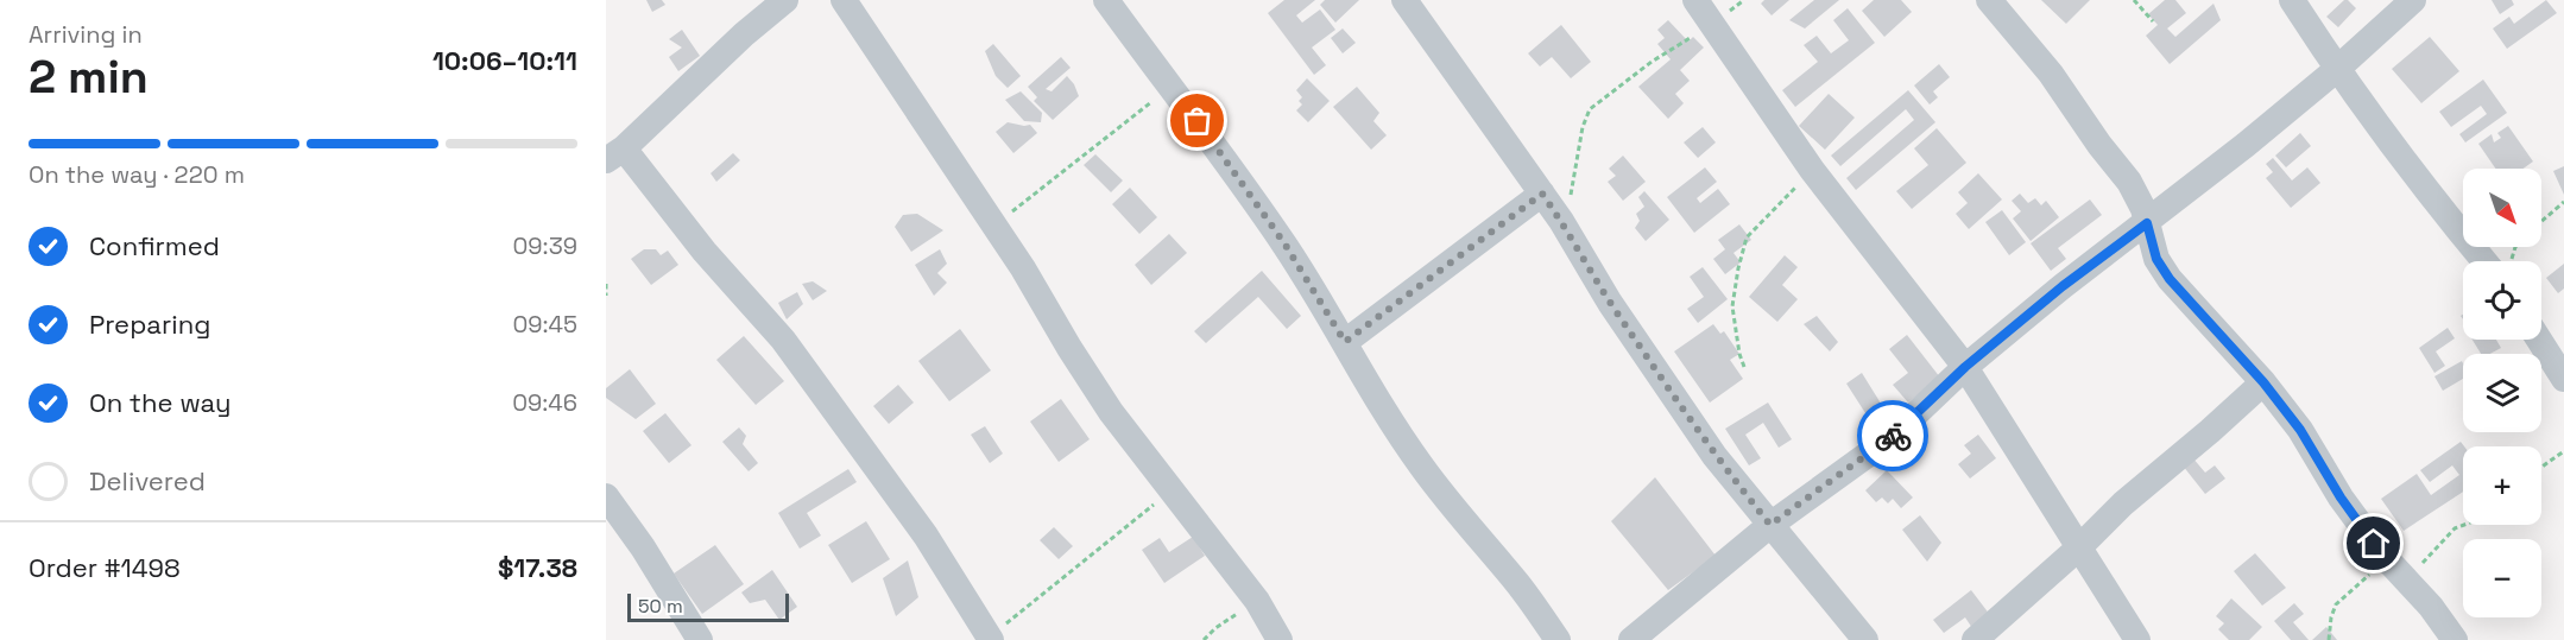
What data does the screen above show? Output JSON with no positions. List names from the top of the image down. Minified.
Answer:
{"scale_bar":"50 m","north":"bottom right","page":{"heading":["2 min","Arriving in","10:06–10:11"],"panel":["Order #1498","$17.38"],"bar":"On the way · 220 m","map_buttons":["+","−"],"list":[["Confirmed","09:39"],["Preparing","09:45"],["On the way","09:46"],"Delivered"],"scale":"50 m"}}
